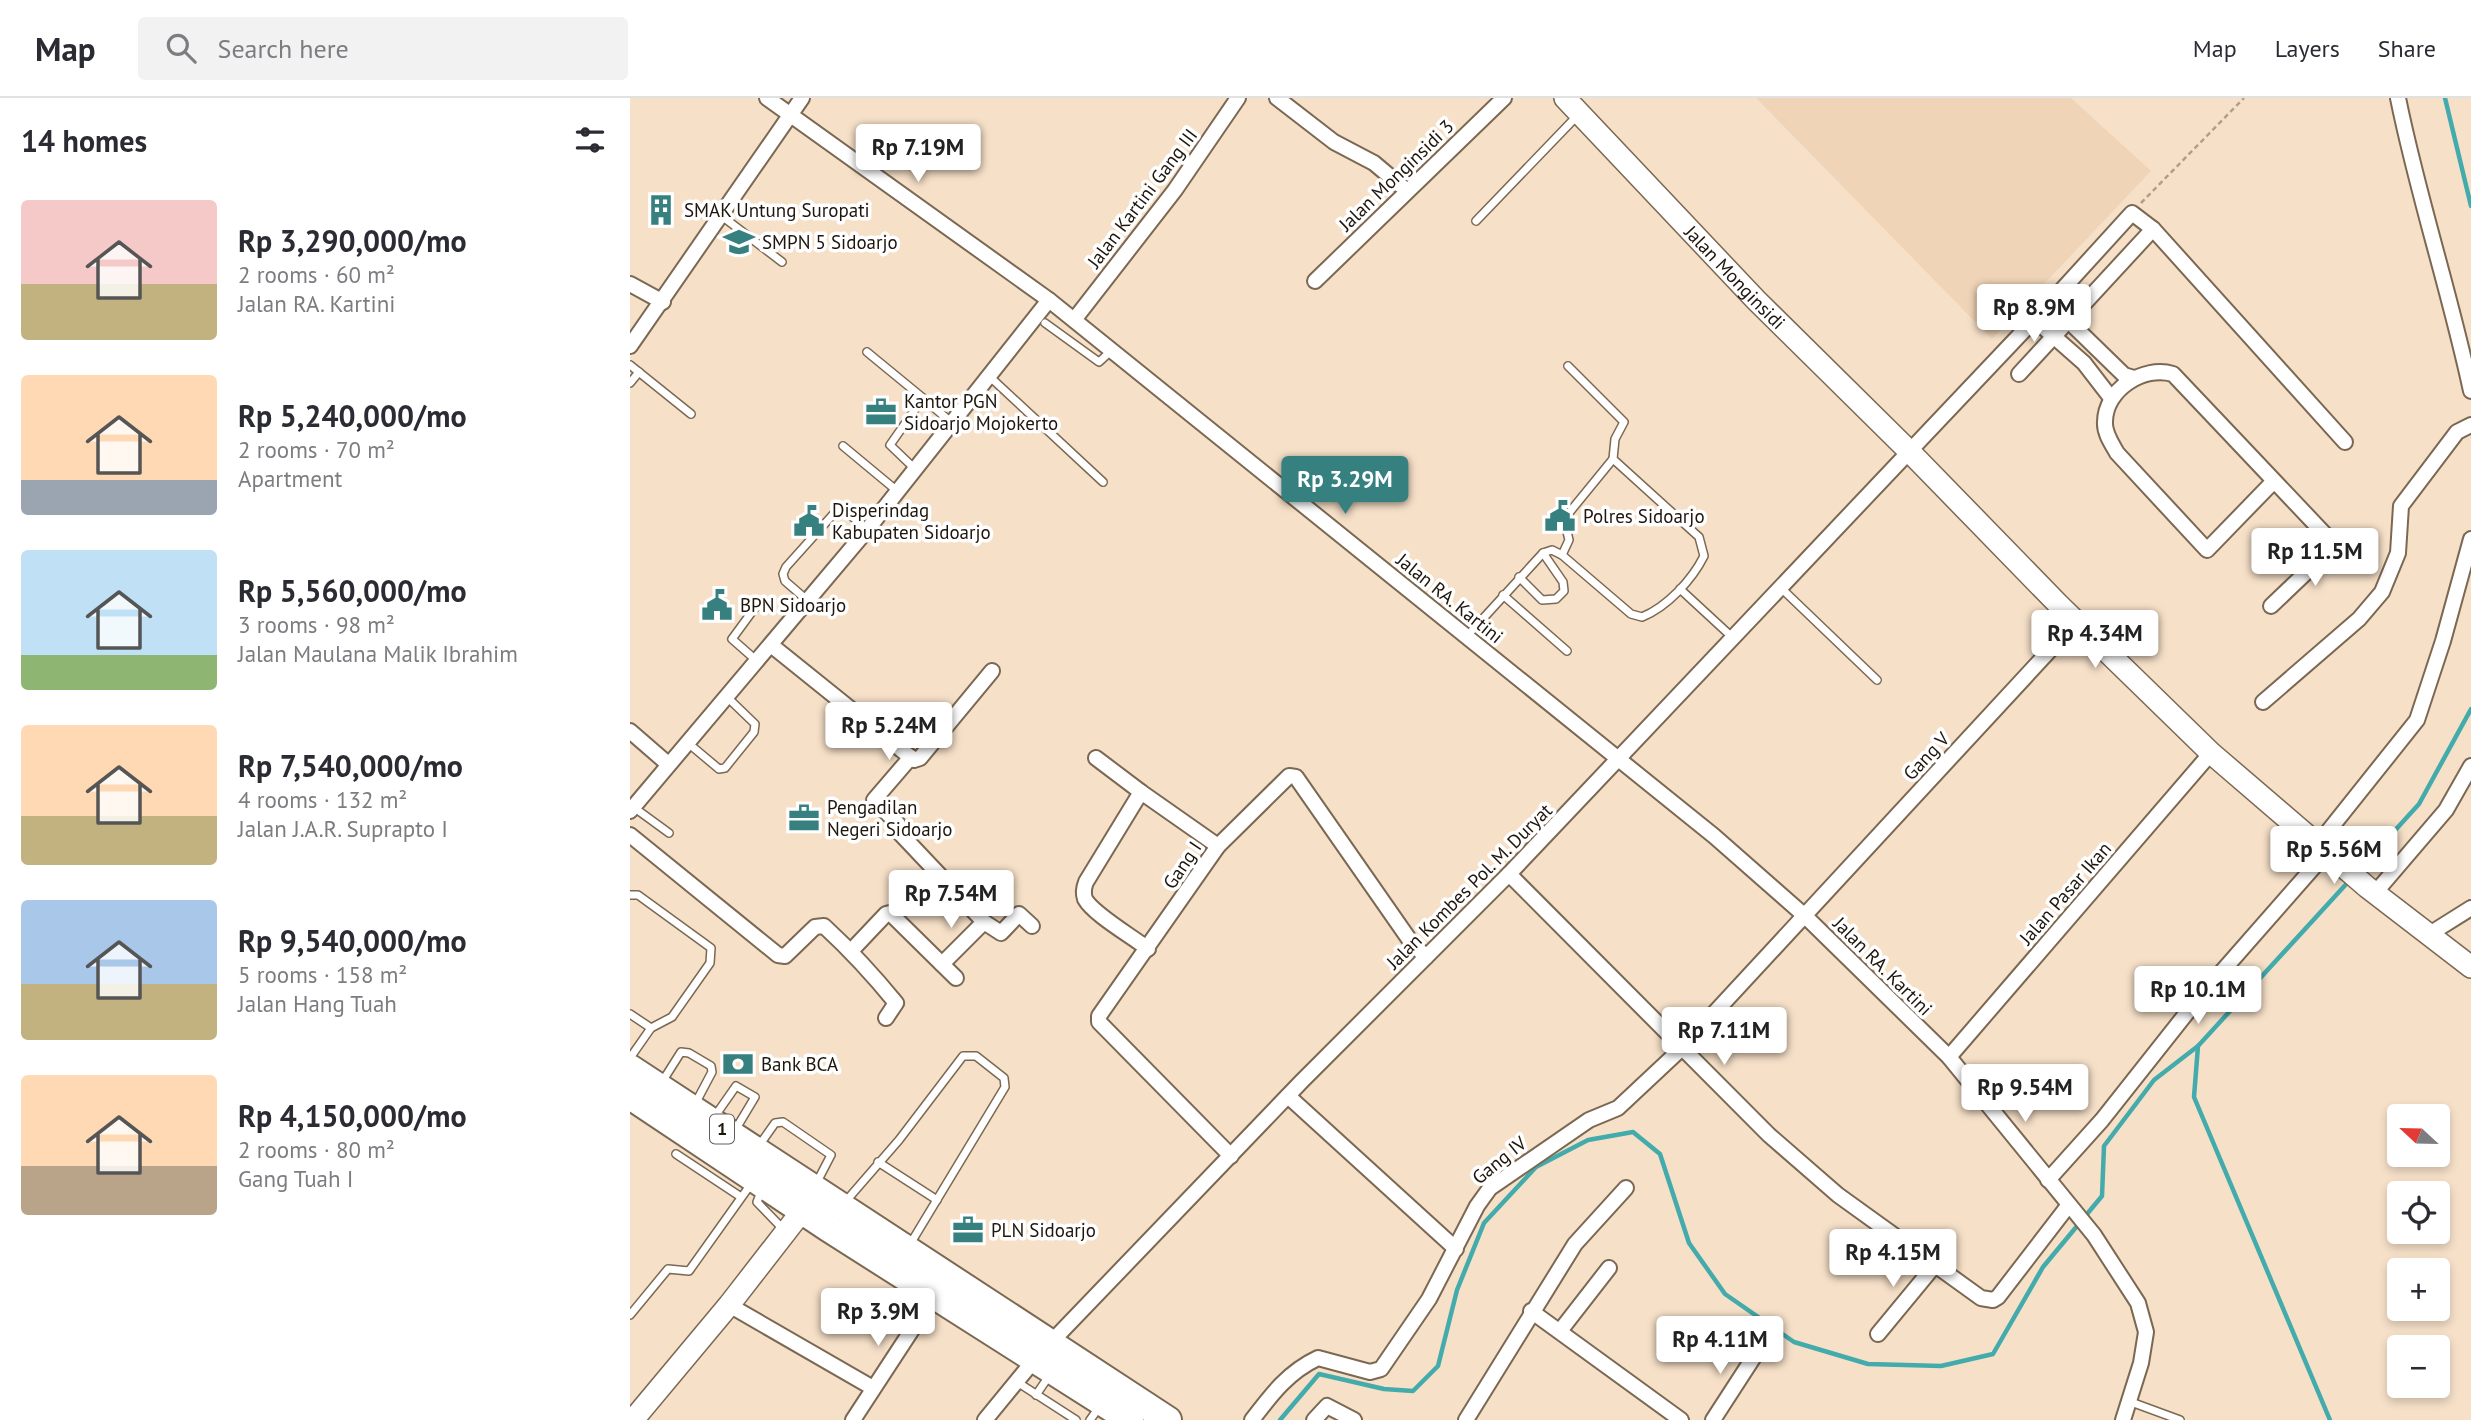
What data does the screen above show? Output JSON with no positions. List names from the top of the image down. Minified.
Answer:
{"streets":{"highway":["1"],"main road":["Jalan Monginsidi"],"street":["Jalan Monginsidi 3","Jalan Kartini Gang III","Jalan RA. Kartini","Gang V","Gang I","Jalan Kombes Pol. M. Duryat","Jalan Pasar Ikan","Gang IV"]},"crossings":[["Jalan Kartini Gang III","Jalan RA. Kartini"],["Jalan Monginsidi","Gang V"],["Jalan Monginsidi","Jalan Kombes Pol. M. Duryat"],["Jalan Monginsidi","Jalan Pasar Ikan"],["Jalan RA. Kartini","Gang V"],["Jalan RA. Kartini","Jalan Kombes Pol. M. Duryat"],["Jalan RA. Kartini","Jalan Pasar Ikan"],["Jalan RA. Kartini","Gang IV"],["Gang V","Gang IV"],["Gang I","Jalan Kombes Pol. M. Duryat"],["Jalan Kombes Pol. M. Duryat","1"]],"places":{"building":["SMAK Untung Suropati"],"school or university":["SMPN 5 Sidoarjo"],"office":["Kantor PGN Sidoarjo Mojokerto","Pengadilan Negeri Sidoarjo","PLN Sidoarjo"],"public building":["Polres Sidoarjo","Disperindag Kabupaten Sidoarjo","BPN Sidoarjo"],"bank":["Bank BCA"]},"north":"left","page":{"header":"Map","search":"Search here","nav":["Map","Layers","Share"],"heading":"14 homes","price":["Rp 7.19M","Rp 8.9M","Rp 3.29M","Rp 11.5M","Rp 4.34M","Rp 5.24M","Rp 5.56M","Rp 7.54M","Rp 10.1M","Rp 7.11M","Rp 9.54M","Rp 4.15M","Rp 3.9M","Rp 4.11M"],"list":[{"name":"Rp 3,290,000/mo","note":"2 rooms · 60 m² · Jalan RA. Kartini"},{"name":"Rp 5,240,000/mo","note":"2 rooms · 70 m² · Apartment"},{"name":"Rp 5,560,000/mo","note":"3 rooms · 98 m² · Jalan Maulana Malik Ibrahim"},{"name":"Rp 7,540,000/mo","note":"4 rooms · 132 m² · Jalan J.A.R. Suprapto I"},{"name":"Rp 9,540,000/mo","note":"5 rooms · 158 m² · Jalan Hang Tuah"},{"name":"Rp 4,150,000/mo","note":"2 rooms · 80 m² · Gang Tuah I"}],"map_buttons":["+","−"]}}
